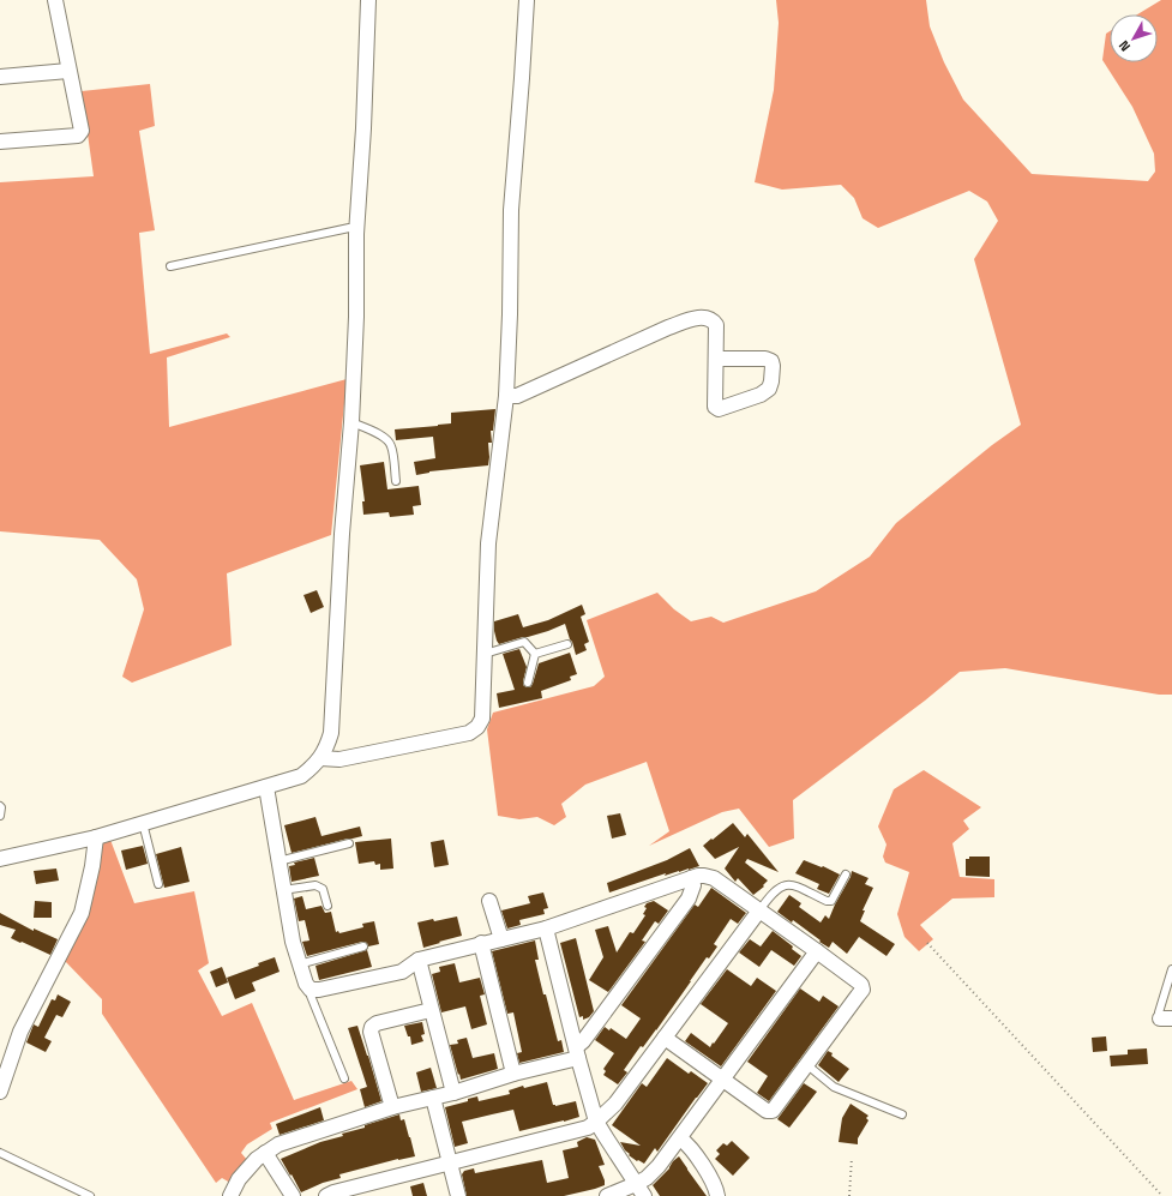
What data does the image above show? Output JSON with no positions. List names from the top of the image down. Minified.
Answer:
{"north":"bottom left"}
